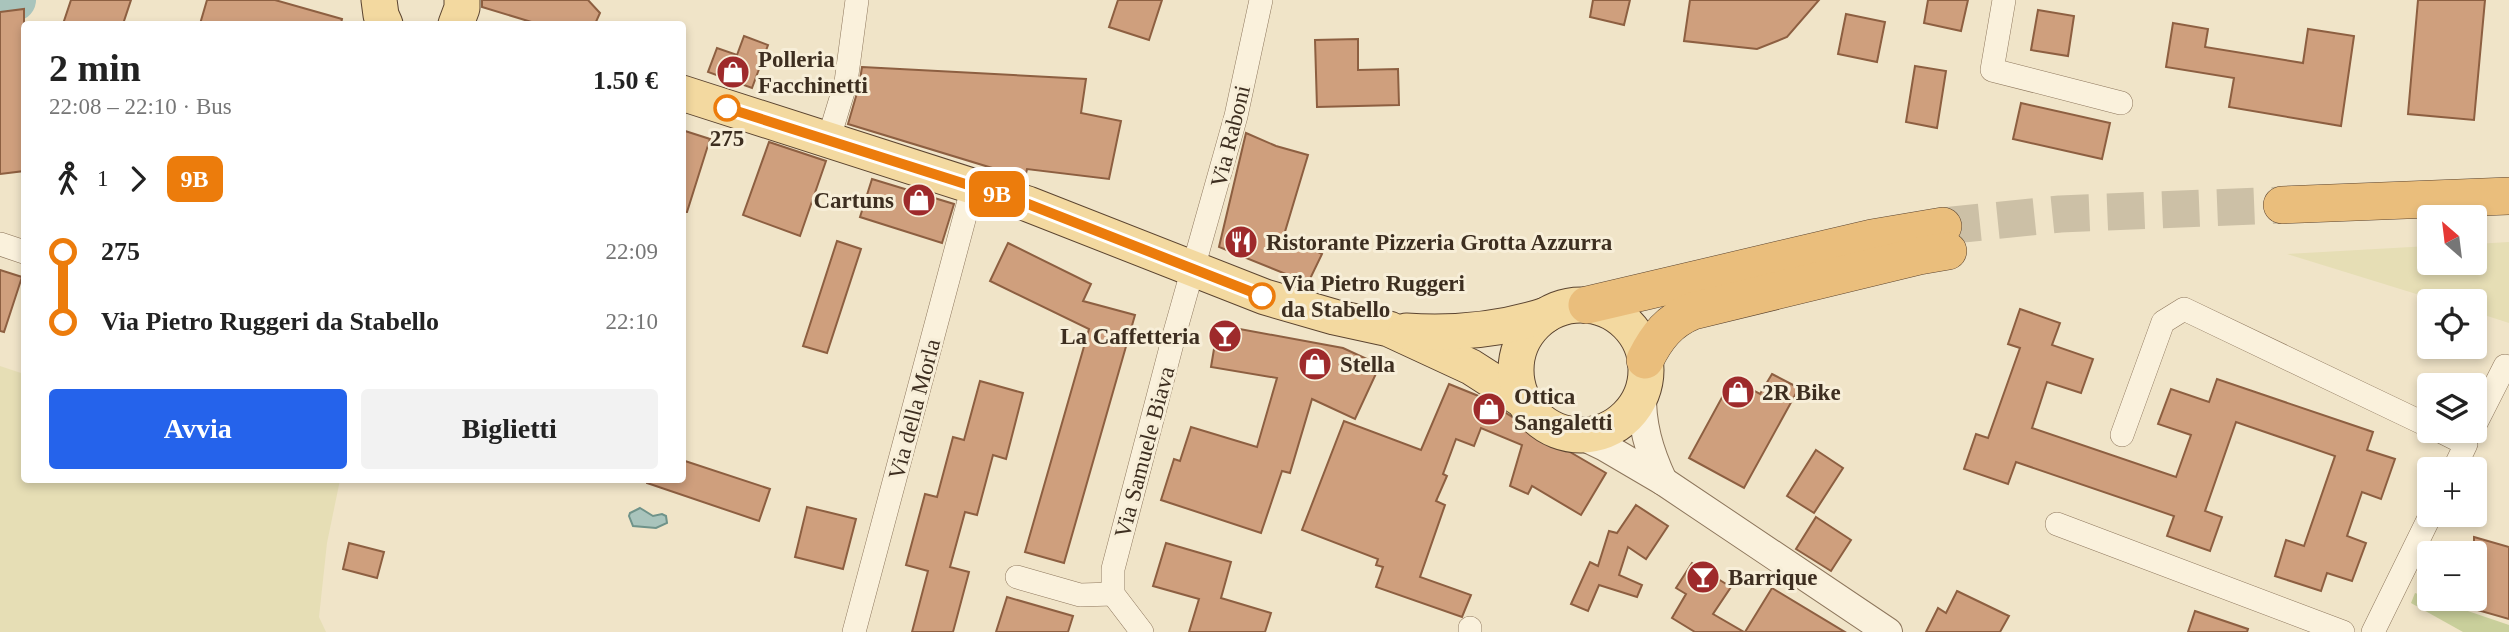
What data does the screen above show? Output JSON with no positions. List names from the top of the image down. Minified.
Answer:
{"streets":{"street":["Via Raboni","Via della Morla","Via Samuele Biava"]},"crossings":[["Via Raboni","Via Samuele Biava"]],"places":{"shop":["Polleria Facchinetti","Cartuns","Stella","2R Bike","Ottica Sangaletti"],"other":["275","Via Pietro Ruggeri da Stabello"],"restaurant":["Ristorante Pizzeria Grotta Azzurra"],"bar":["La Caffetteria","Barrique"]},"lines":["bus line 9B"],"north":"top left","page":{"on_map":"9B","heading":["2 min","22:08 – 22:10 · Bus","1.50 €"],"legs":["1","9B"],"map_buttons":["+","−"],"list":[{"name":"275","value":"22:09"},{"name":"Via Pietro Ruggeri da Stabello","value":"22:10"}],"buttons":["Avvia","Biglietti"]}}
